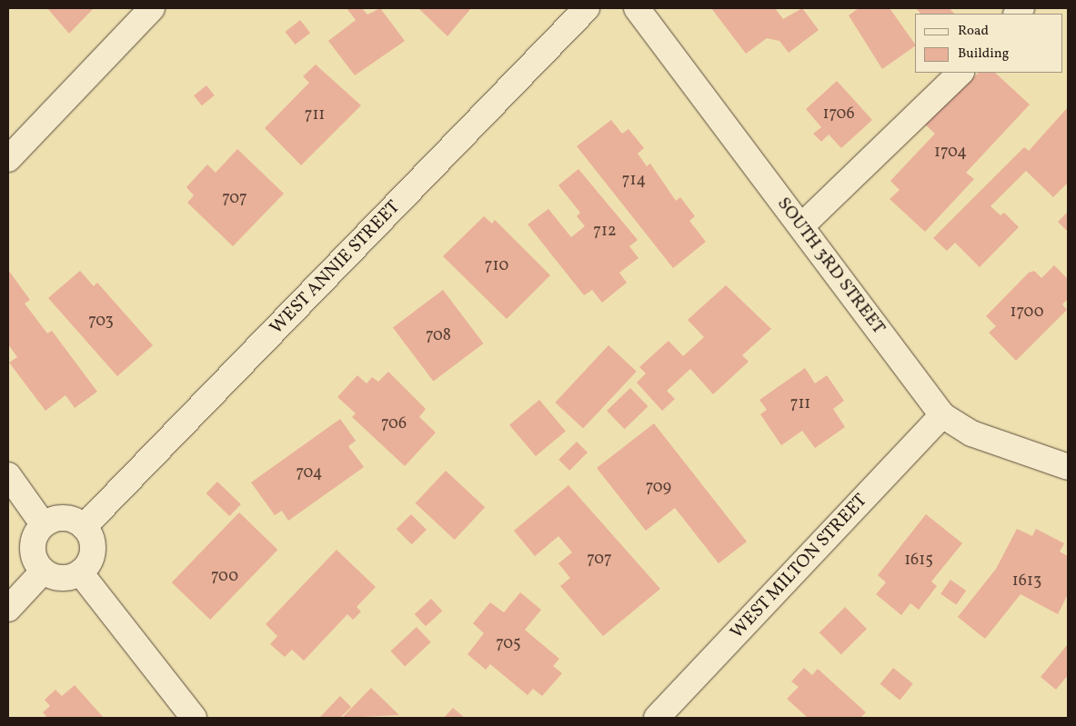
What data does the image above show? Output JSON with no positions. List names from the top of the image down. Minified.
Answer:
{"streets":{"street":["SOUTH 3RD STREET","WEST ANNIE STREET","WEST MILTON STREET"]},"crossings":[["SOUTH 3RD STREET","WEST MILTON STREET"]],"house_numbers":["1706","711","1704","714","707","712","710","1700","703","708","711","706","704","709","707","1615","700","1613","705"],"legend":["Road","Building"]}
